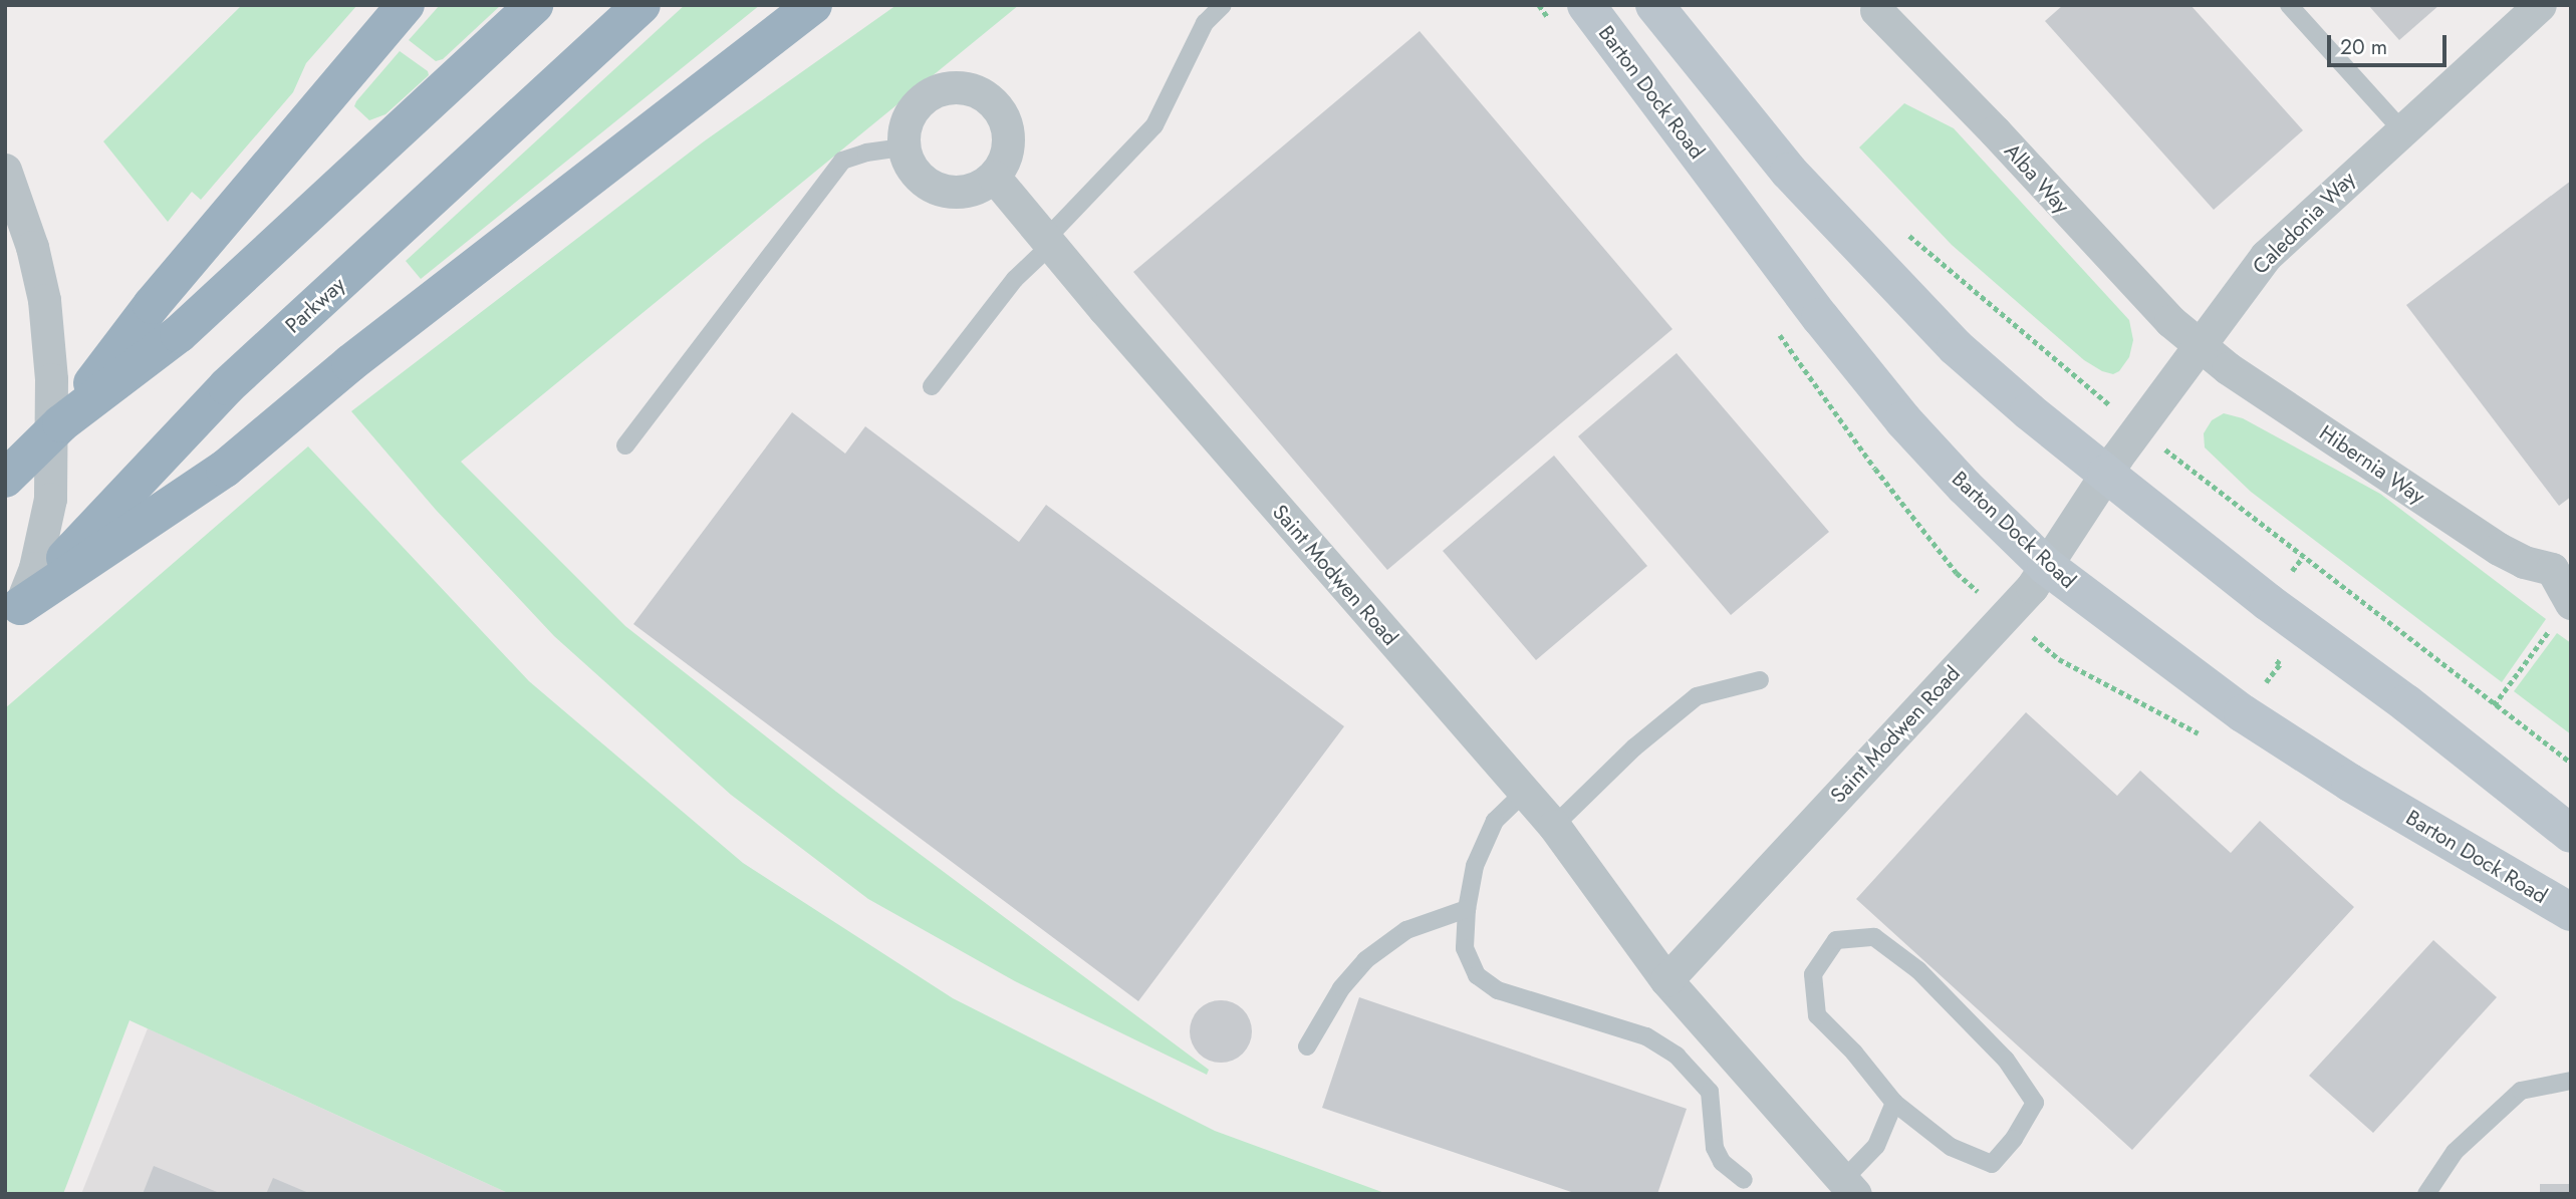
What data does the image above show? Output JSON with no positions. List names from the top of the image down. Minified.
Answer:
{"streets":{"highway":["Parkway"],"main road":["Barton Dock Road"],"street":["Alba Way","Caledonia Way","Hibernia Way","Saint Modwen Road"]},"crossings":[["Barton Dock Road","Saint Modwen Road"],["Alba Way","Caledonia Way"],["Alba Way","Hibernia Way"],["Caledonia Way","Hibernia Way"],["Caledonia Way","Saint Modwen Road"]],"scale_bar":"20 m"}
